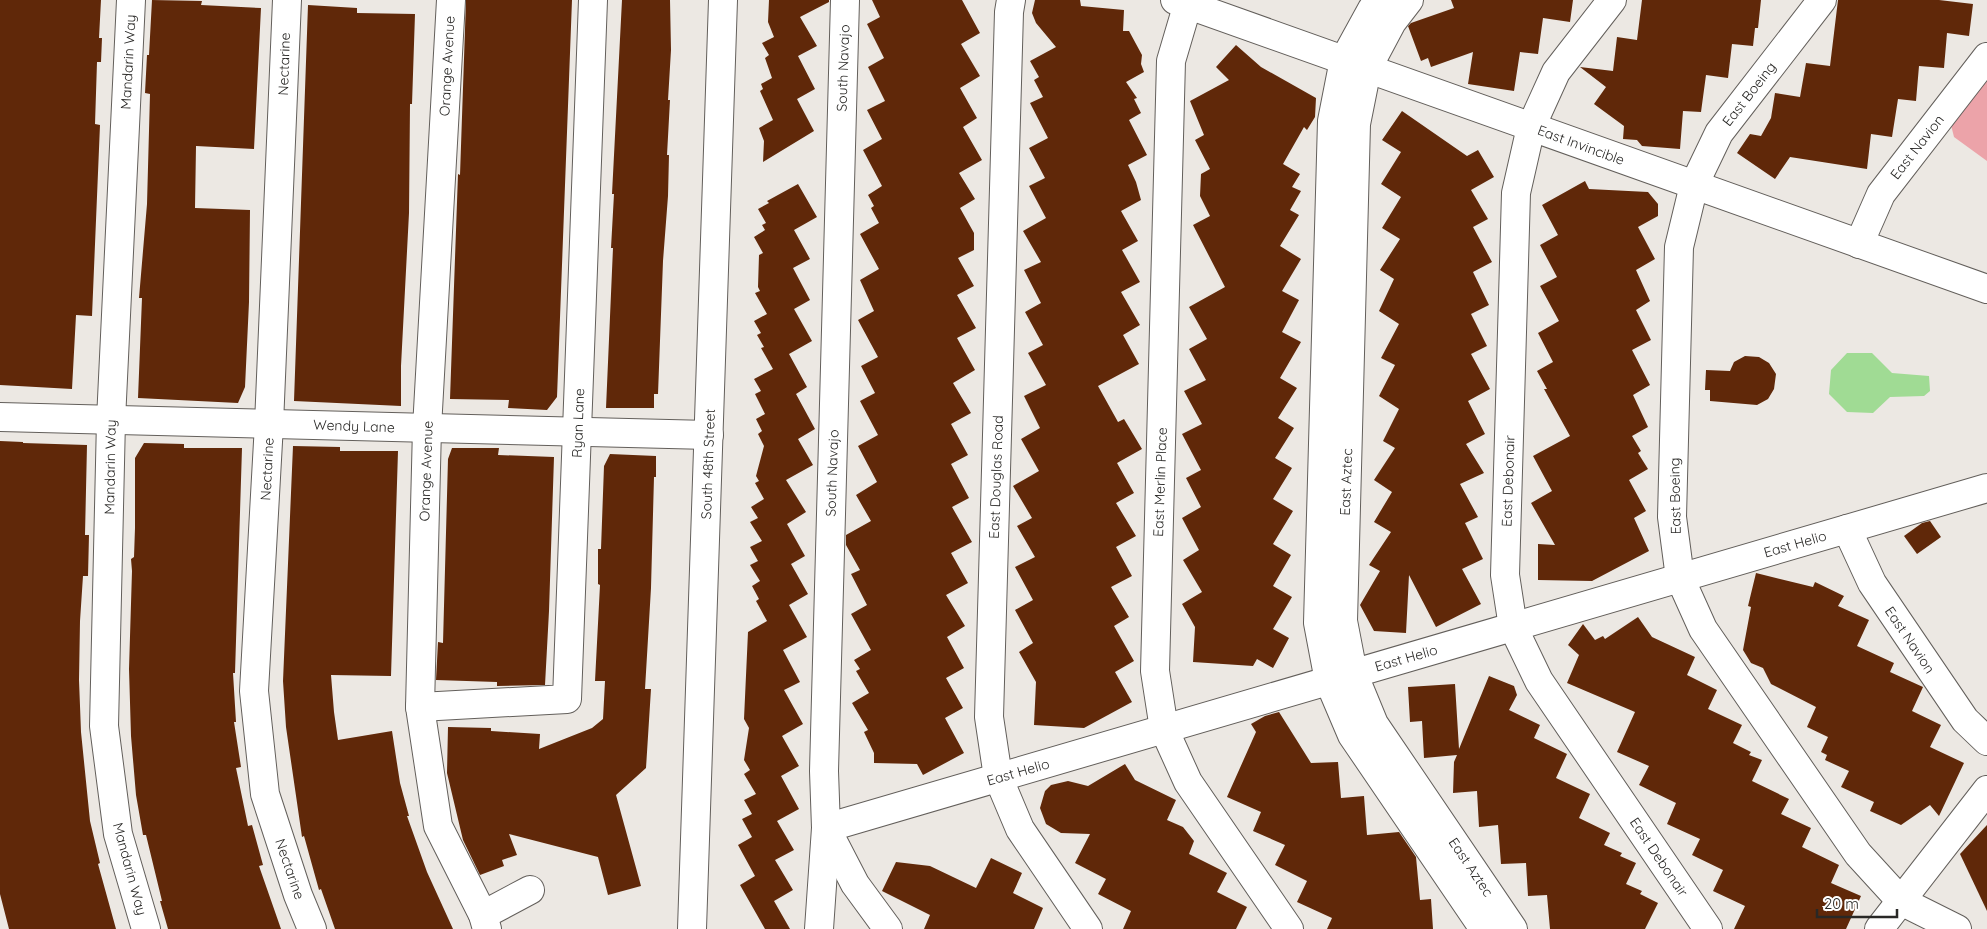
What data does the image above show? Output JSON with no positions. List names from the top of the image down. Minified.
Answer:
{"streets":{"street":["Mandarin Way","Nectarine","Orange Avenue","South Navajo","East Boeing","East Invincible","East Navion","Ryan Lane","Wendy Lane","South 48th Street","East Douglas Road","East Debonair","East Merlin Place","East Aztec","East Helio"]},"crossings":[["Mandarin Way","Wendy Lane"],["Nectarine","Wendy Lane"],["Orange Avenue","Ryan Lane"],["Orange Avenue","Wendy Lane"],["South Navajo","East Helio"],["East Boeing","East Invincible"],["East Boeing","East Helio"],["East Invincible","East Navion"],["East Invincible","East Debonair"],["East Invincible","East Merlin Place"],["East Invincible","East Aztec"],["East Navion","East Helio"],["Ryan Lane","Wendy Lane"],["Wendy Lane","South 48th Street"],["East Douglas Road","East Helio"],["East Debonair","East Helio"],["East Merlin Place","East Helio"],["East Aztec","East Helio"]],"scale_bar":"20 m"}
